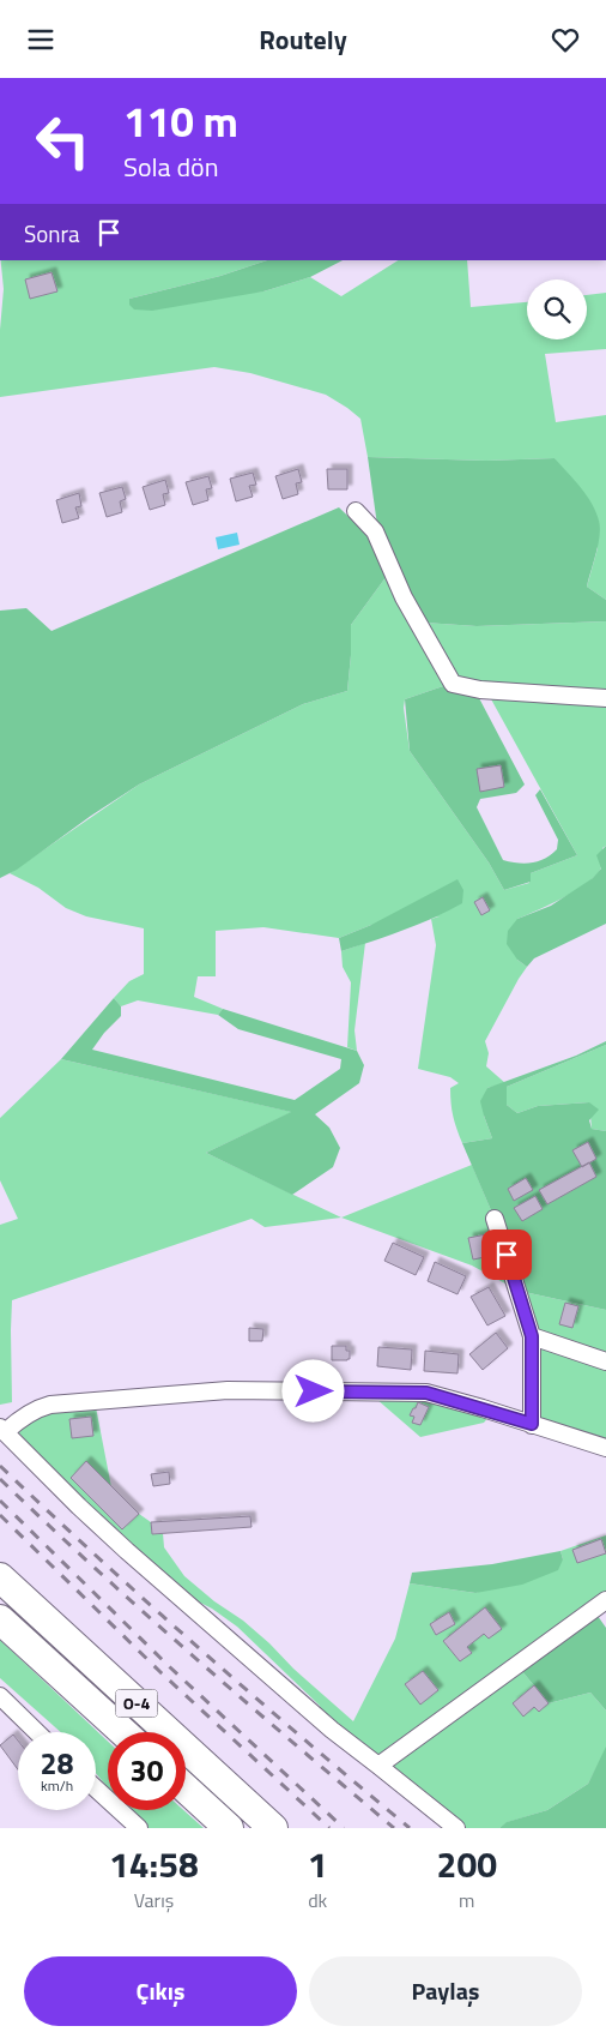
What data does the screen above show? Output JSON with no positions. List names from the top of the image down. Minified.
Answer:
{"streets":{"highway":["O-4"]},"page":{"header":"Routely","turn":["110 m","Sola dön"],"then":"Sonra","speed":"28 km/h","limit":"30","eta":["14:58","Varış","1","dk","200","m"],"buttons":["Çıkış","Paylaş"]}}
